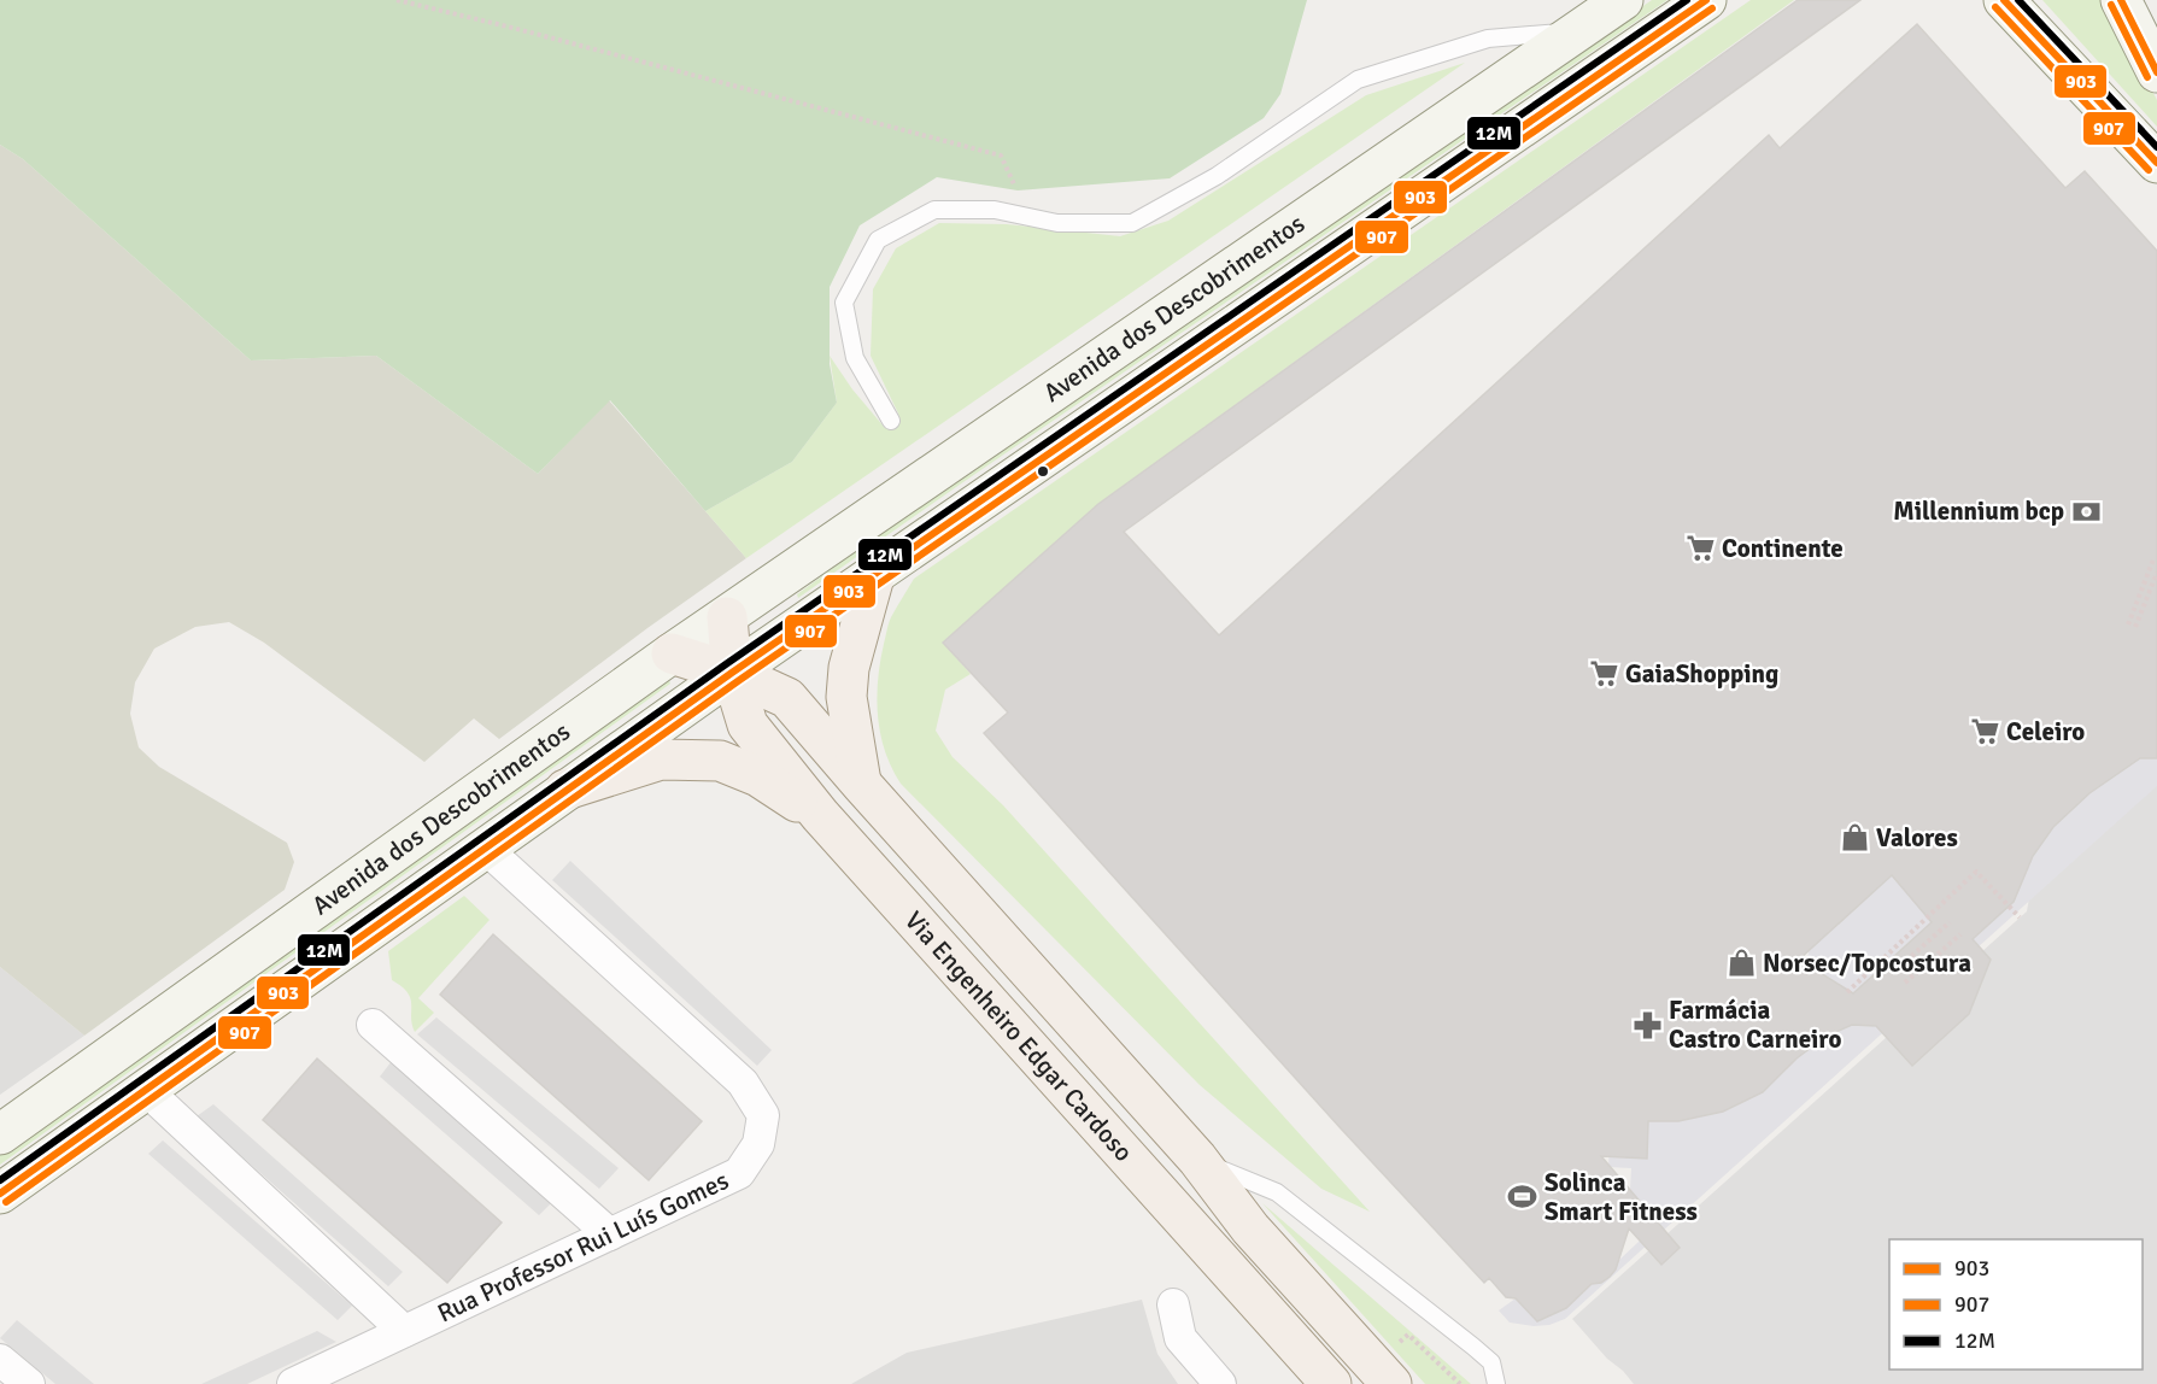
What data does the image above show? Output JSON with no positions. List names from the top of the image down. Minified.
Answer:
{"streets":{"main road":["Avenida dos Descobrimentos","Via Engenheiro Edgar Cardoso"],"street":["Rua Professor Rui Luís Gomes"]},"crossings":[["Avenida dos Descobrimentos","Via Engenheiro Edgar Cardoso"],["Avenida dos Descobrimentos","Rua Professor Rui Luís Gomes"]],"places":{"bank":["Millennium bcp"],"supermarket":["Continente","GaiaShopping","Celeiro"],"shop":["Valores","Norsec/Topcostura"],"pharmacy":["Farmácia Castro Carneiro"],"sports":["Solinca Smart Fitness"]},"lines":["transit line 903","transit line 12M","transit line 907"],"legend":["903","907","12M"]}
